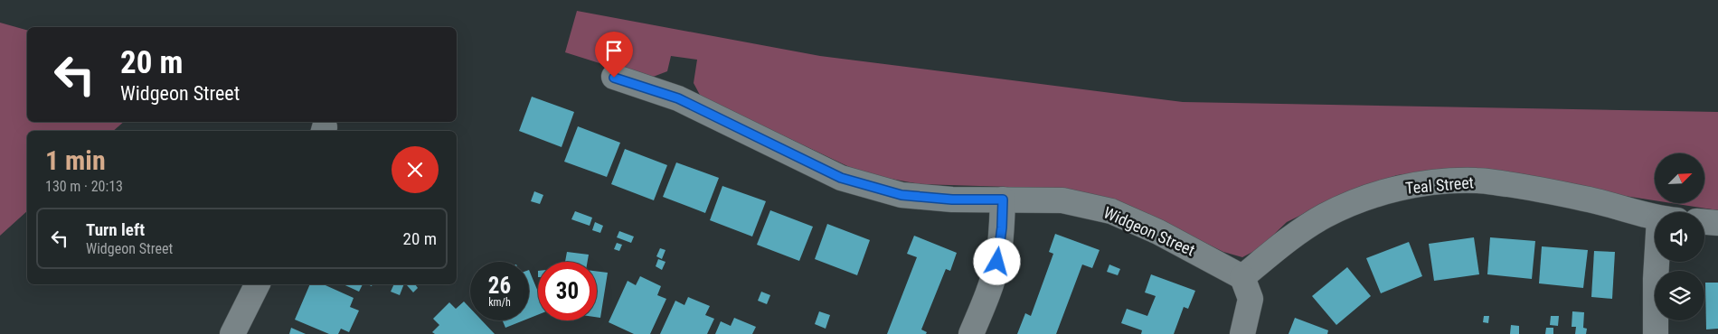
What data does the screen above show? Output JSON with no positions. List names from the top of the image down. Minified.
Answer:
{"streets":{"street":["Teal Street","Widgeon Street"]},"crossings":[["Teal Street","Widgeon Street"]],"north":"top right","page":{"turn":["20 m","Widgeon Street"],"heading":["1 min","130 m · 20:13"],"list":[{"name":"Turn left","note":"Widgeon Street","value":"20 m"}],"speed":"26 km/h","limit":"30"}}
